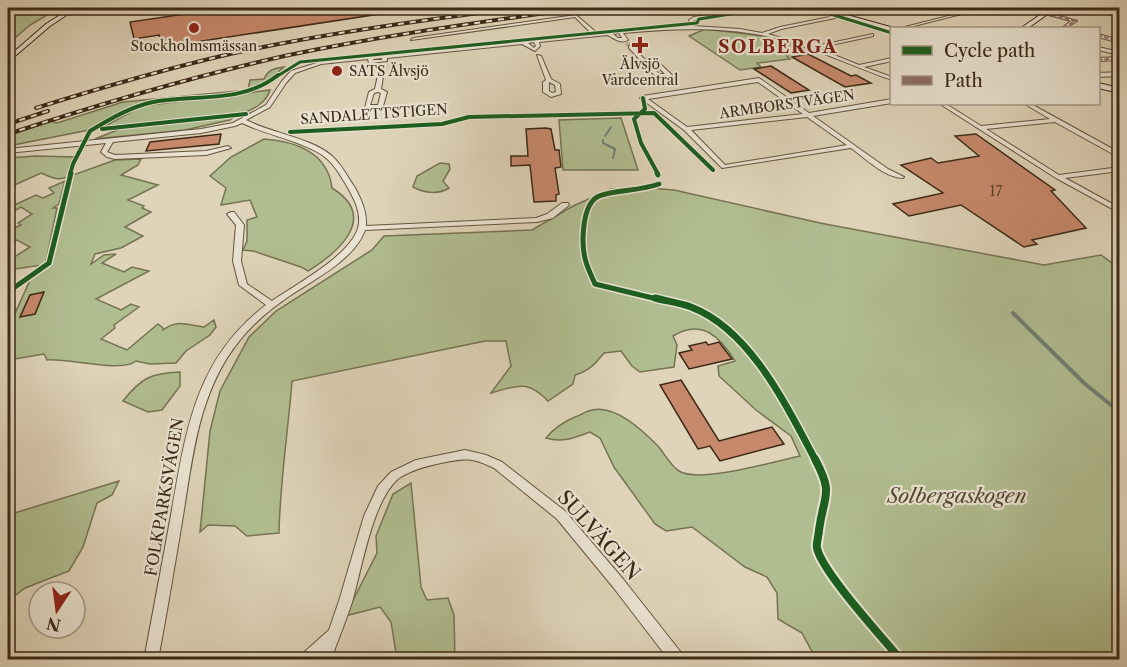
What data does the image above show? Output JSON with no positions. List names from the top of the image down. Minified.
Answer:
{"streets":{"street":["ARMBORSTVÄGEN","FOLKPARKSVÄGEN","SULVÄGEN"],"cycle path":["SANDALETTSTIGEN"]},"districts":["SOLBERGA"],"parks":["Solbergaskogen"],"places":{"other":["Stockholmsmässan","SATS Älvsjö"],"health":["Älvsjö Vårdcentral"]},"house_numbers":["17"],"legend":["Cycle path","Path"],"north":"bottom"}
